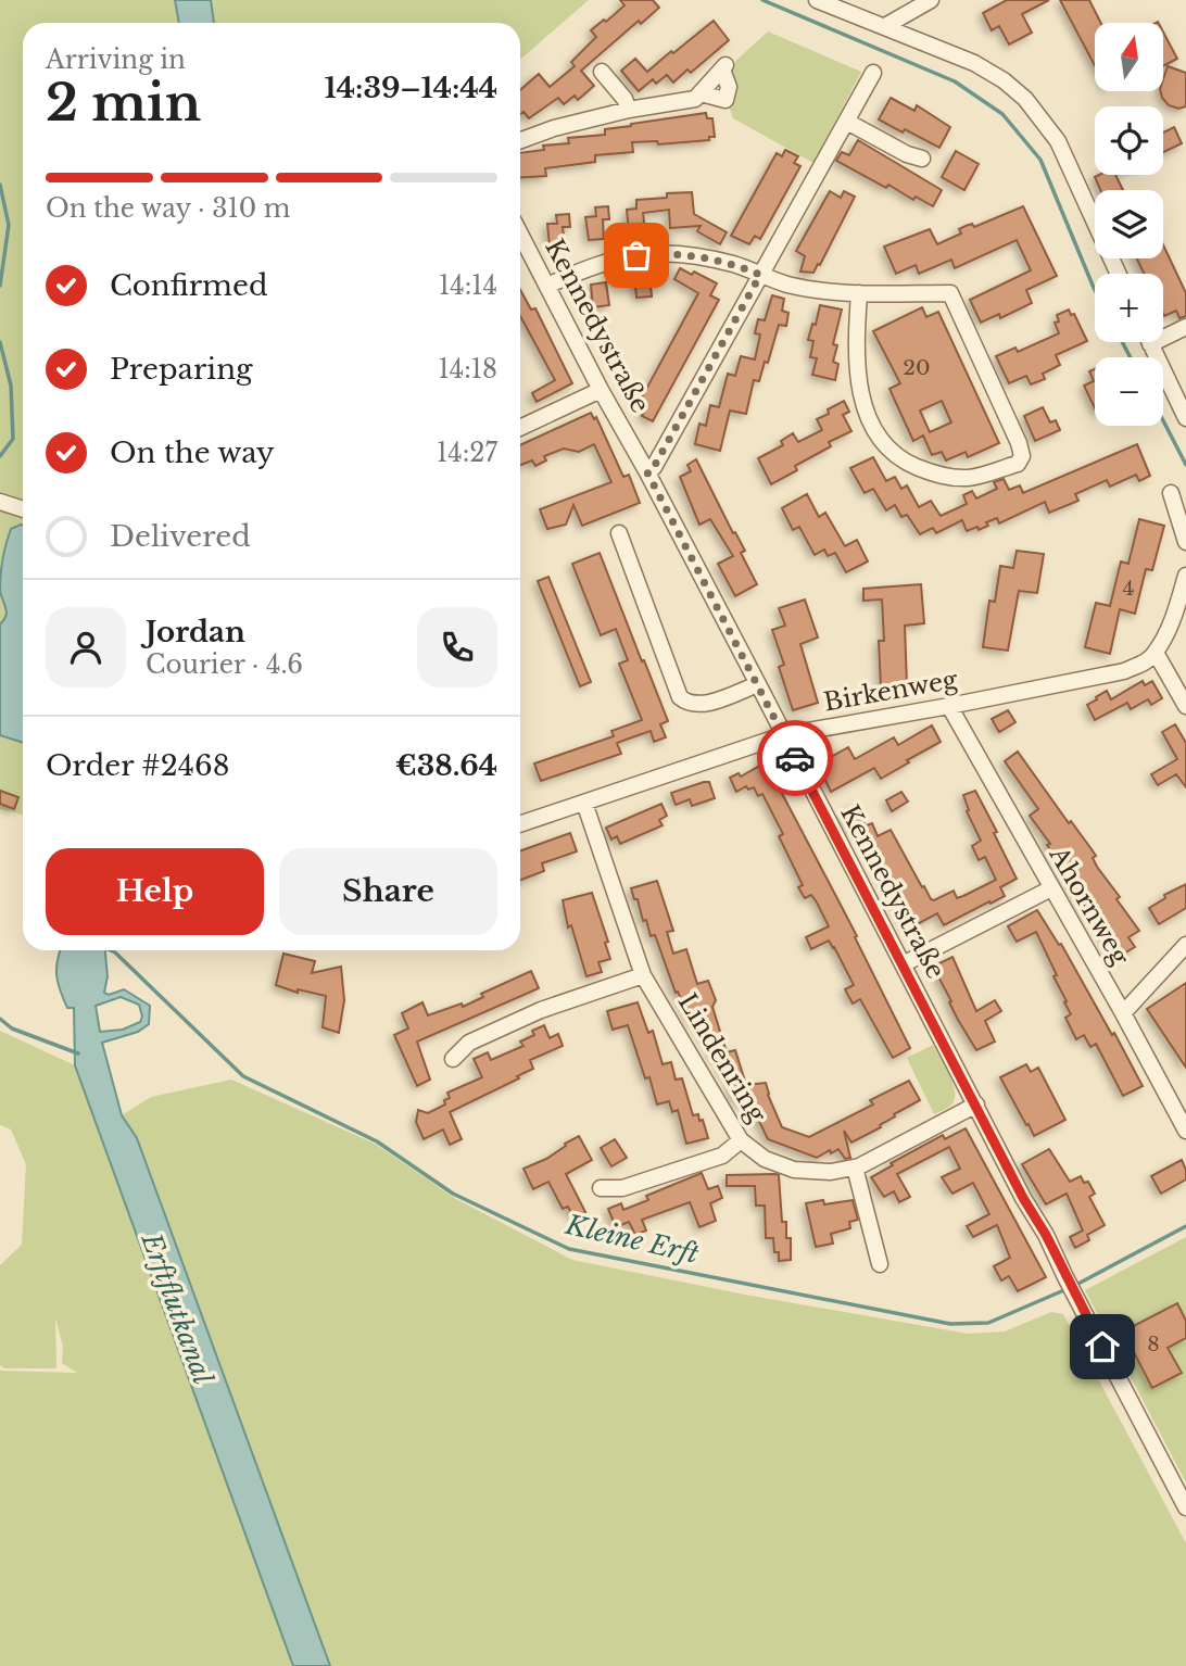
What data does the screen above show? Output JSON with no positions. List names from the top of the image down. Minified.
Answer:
{"streets":{"street":["Kennedystraße","Birkenweg","Ahornweg","Lindenring"]},"crossings":[["Kennedystraße","Birkenweg"],["Kennedystraße","Lindenring"],["Birkenweg","Ahornweg"],["Birkenweg","Lindenring"]],"water":["Kleine Erft","Erftflutkanal"],"house_numbers":["20","4","8"],"north":"top","page":{"map_buttons":["+","−"],"heading":["2 min","Arriving in","14:39–14:44"],"panel":["Jordan","Courier · 4.6","Order #2468","€38.64"],"bar":"On the way · 310 m","list":[["Confirmed","14:14"],["Preparing","14:18"],["On the way","14:27"],"Delivered"],"buttons":["Help","Share"]}}
